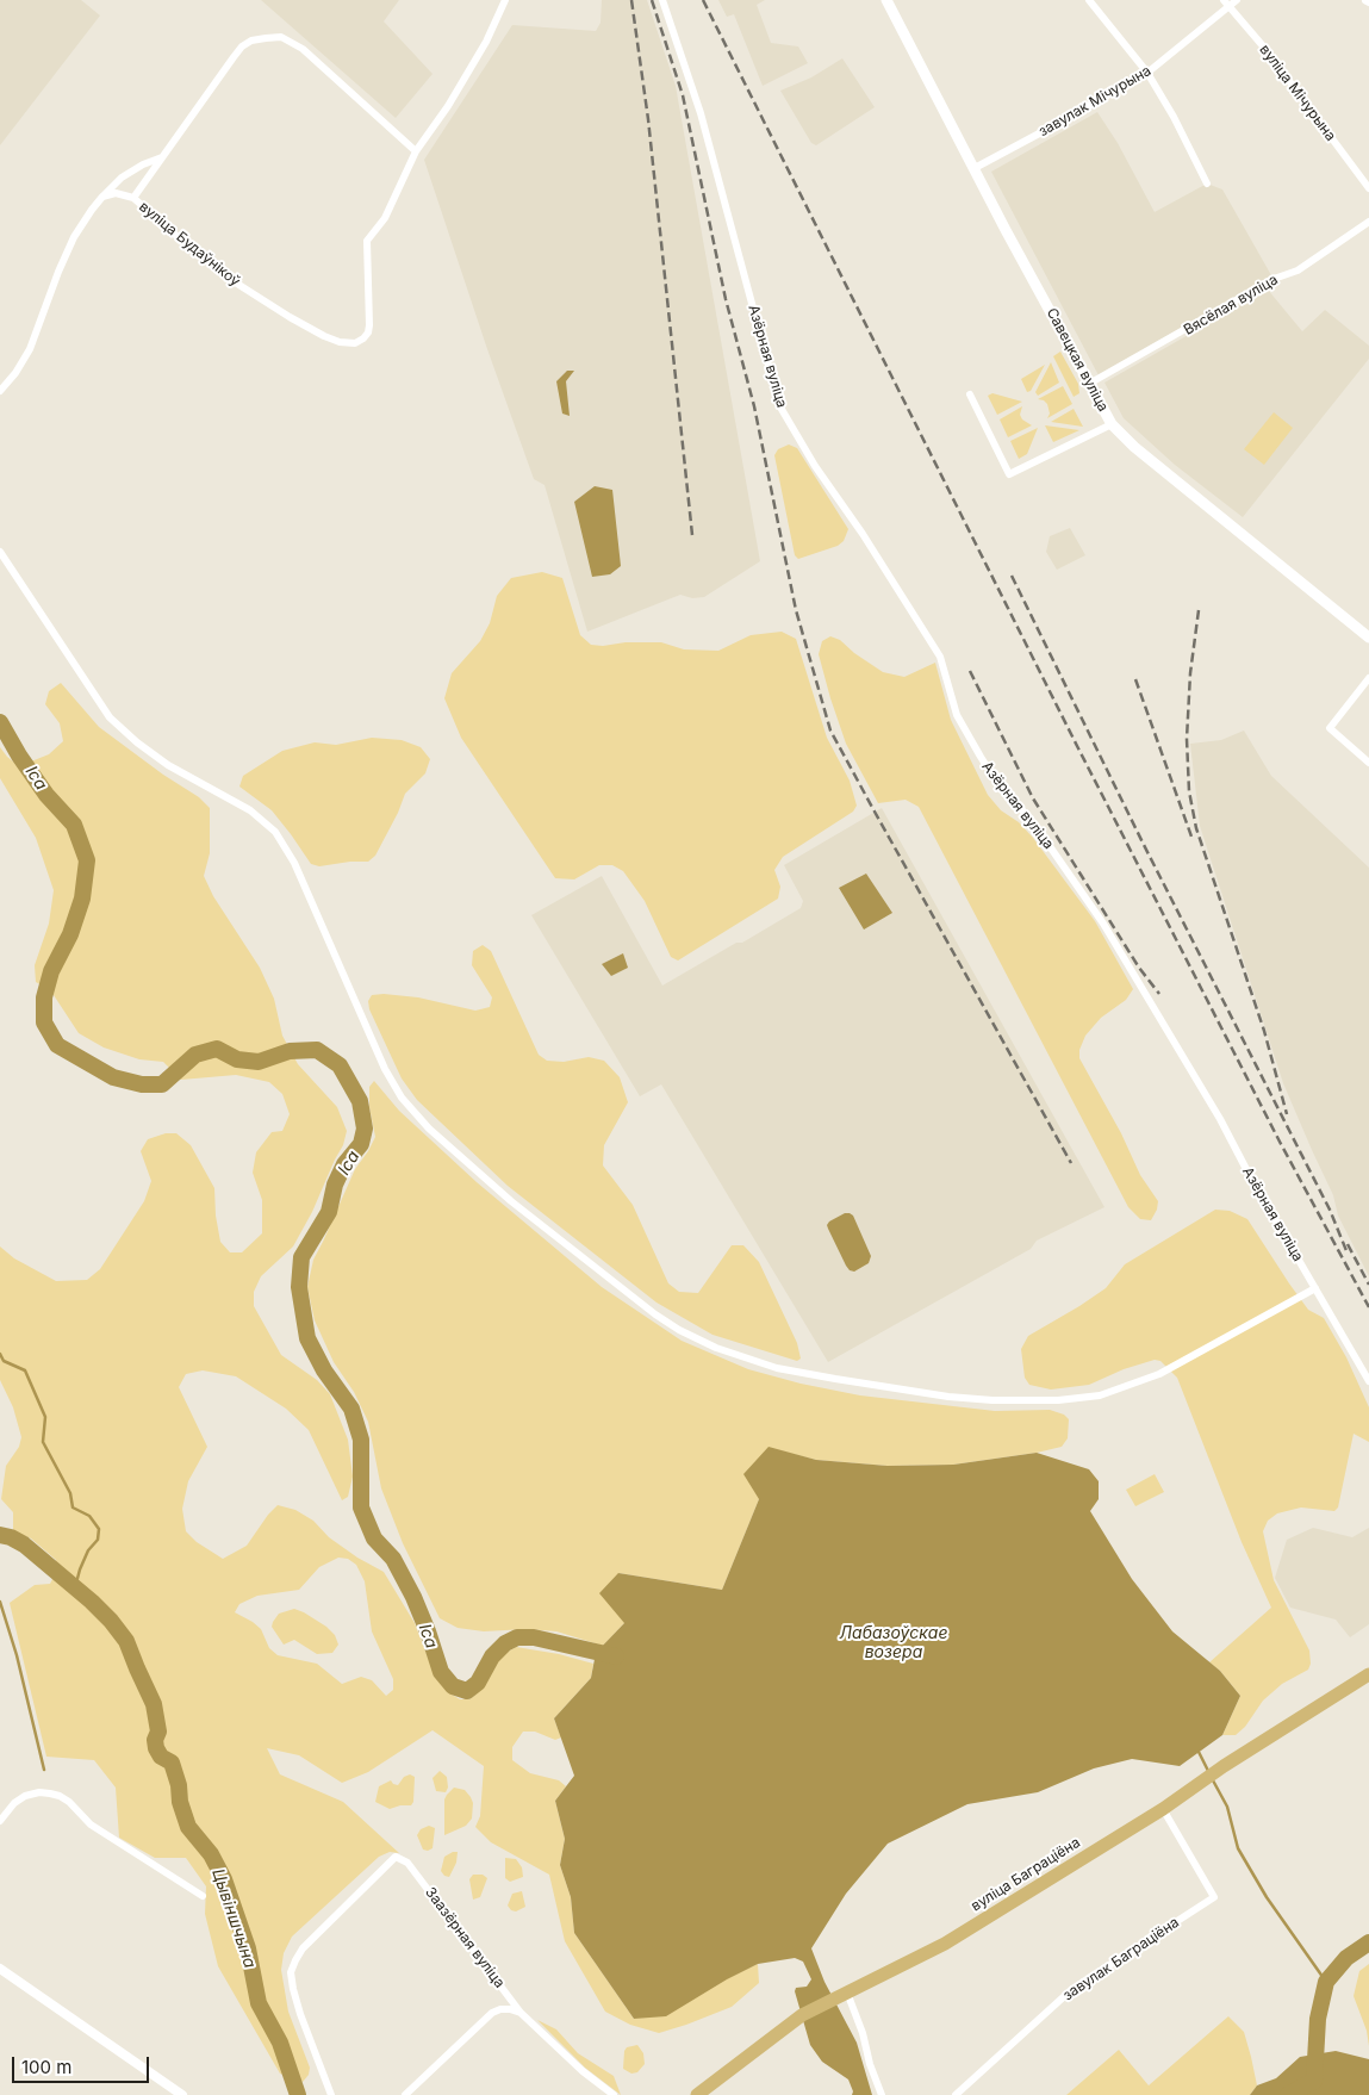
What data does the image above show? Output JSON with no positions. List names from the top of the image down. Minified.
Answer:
{"streets":{"highway":["вуліца Баграціёна"],"main road":["Савецкая вуліца"],"street":["вуліца Мічурына","завулак Мічурына","вуліца Будаўнікоў","Вясёлая вуліца","Азёрная вуліца","Заазёрная вуліца","завулак Баграціёна"]},"crossings":[["вуліца Мічурына","завулак Мічурына"],["завулак Мічурына","Савецкая вуліца"],["Вясёлая вуліца","Савецкая вуліца"],["вуліца Баграціёна","завулак Баграціёна"]],"water":["Іса","Лабазоўскае возера","Цывіншчына"],"scale_bar":"100 m"}
